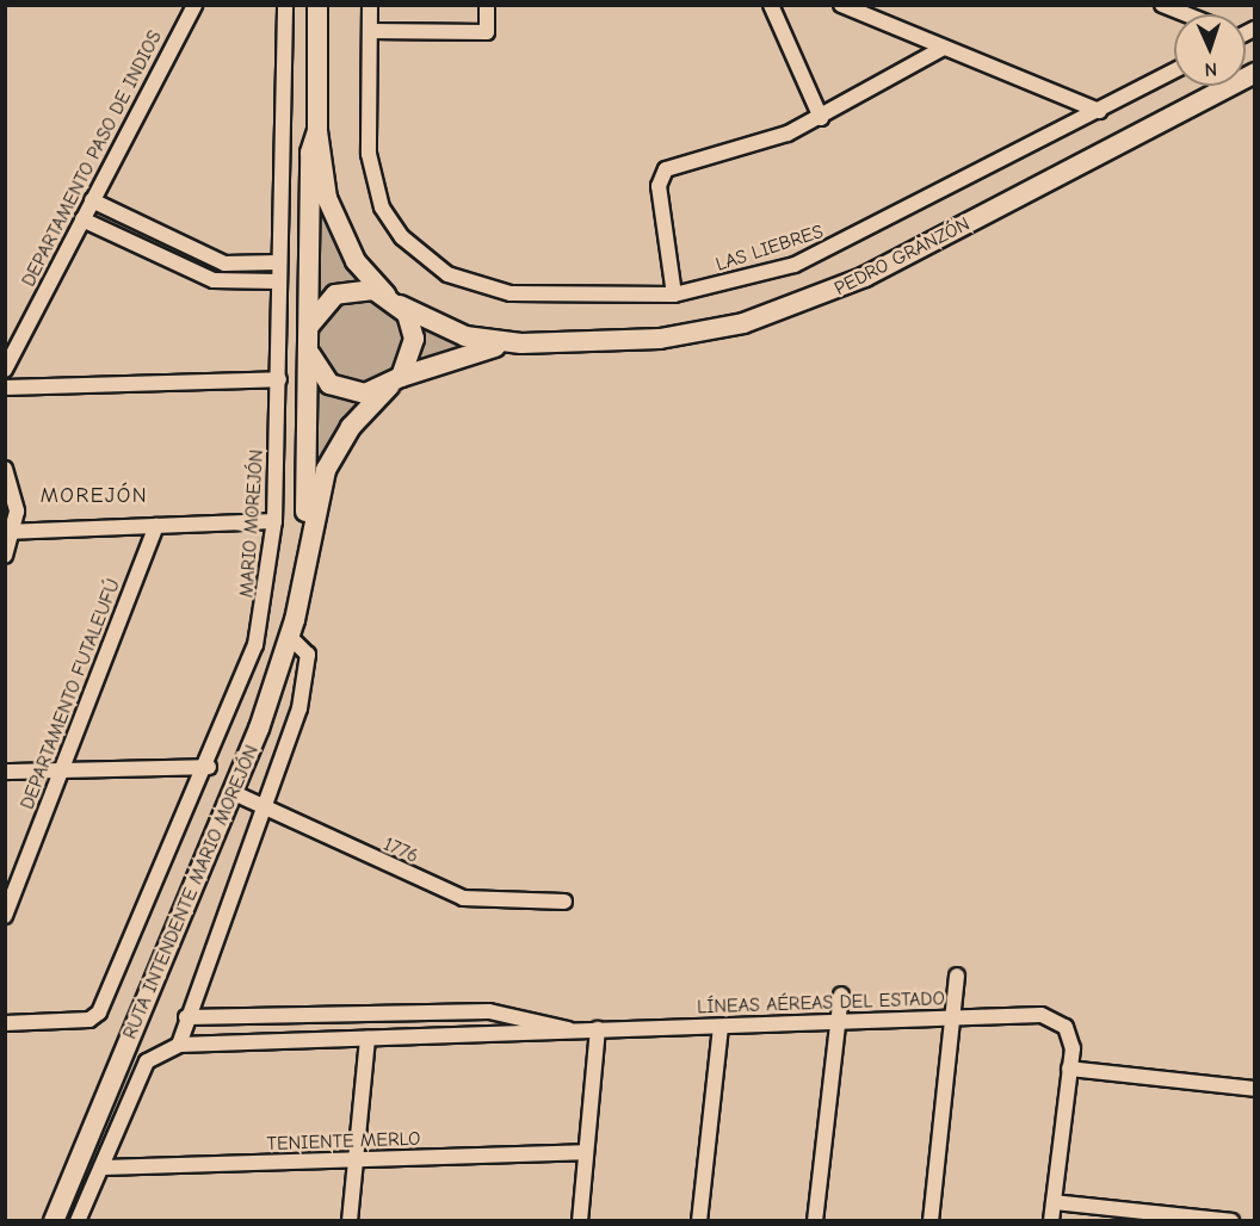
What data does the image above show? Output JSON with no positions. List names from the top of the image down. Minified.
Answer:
{"streets":{"main road":["PEDRO GRANZÓN","RUTA INTENDENTE MARIO MOREJÓN"],"street":["DEPARTAMENTO PASO DE INDIOS","LAS LIEBRES","MARIO MOREJÓN","DEPARTAMENTO FUTALEUFÚ","1776","LÍNEAS AÉREAS DEL ESTADO","TENIENTE MERLO"]},"crossings":[["PEDRO GRANZÓN","RUTA INTENDENTE MARIO MOREJÓN"],["1776","RUTA INTENDENTE MARIO MOREJÓN"]],"districts":["MOREJÓN"],"north":"bottom"}
